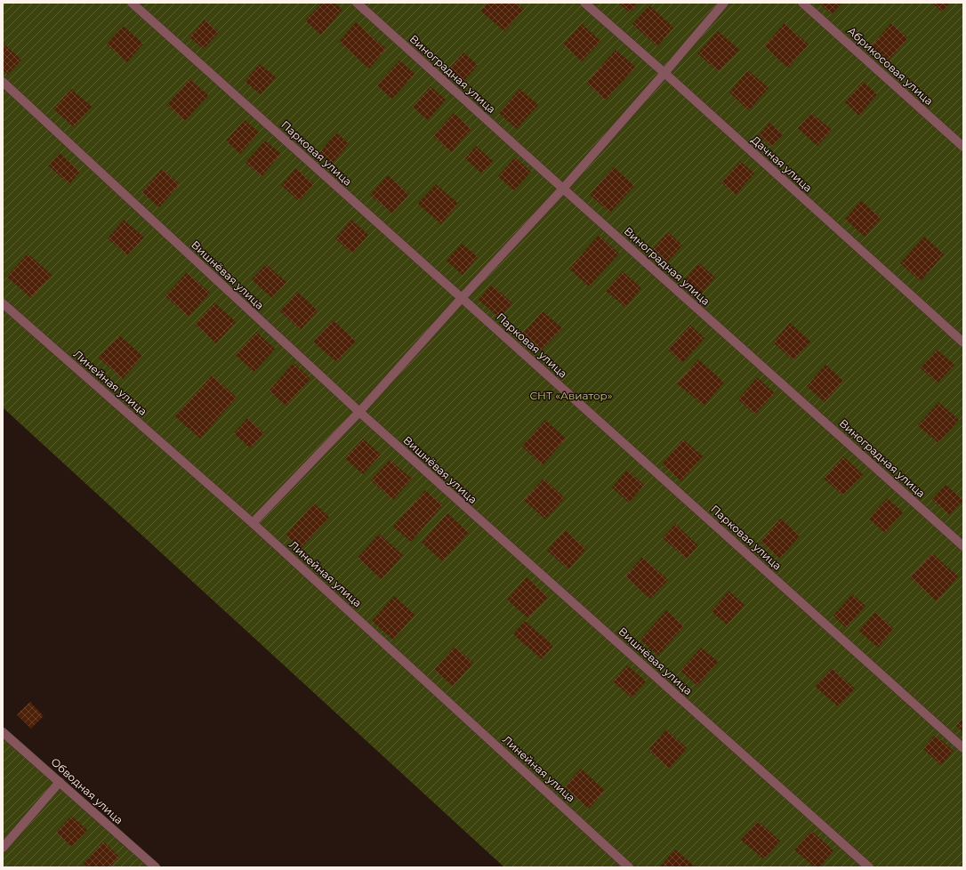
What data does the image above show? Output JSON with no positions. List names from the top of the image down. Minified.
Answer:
{"streets":{"street":["Абрикосовая улица","Виноградная улица","Парковая улица","Дачная улица","Вишнёвая улица","Линейная улица","Обводная улица"]},"parks":["СНТ «Авиатор»"]}
